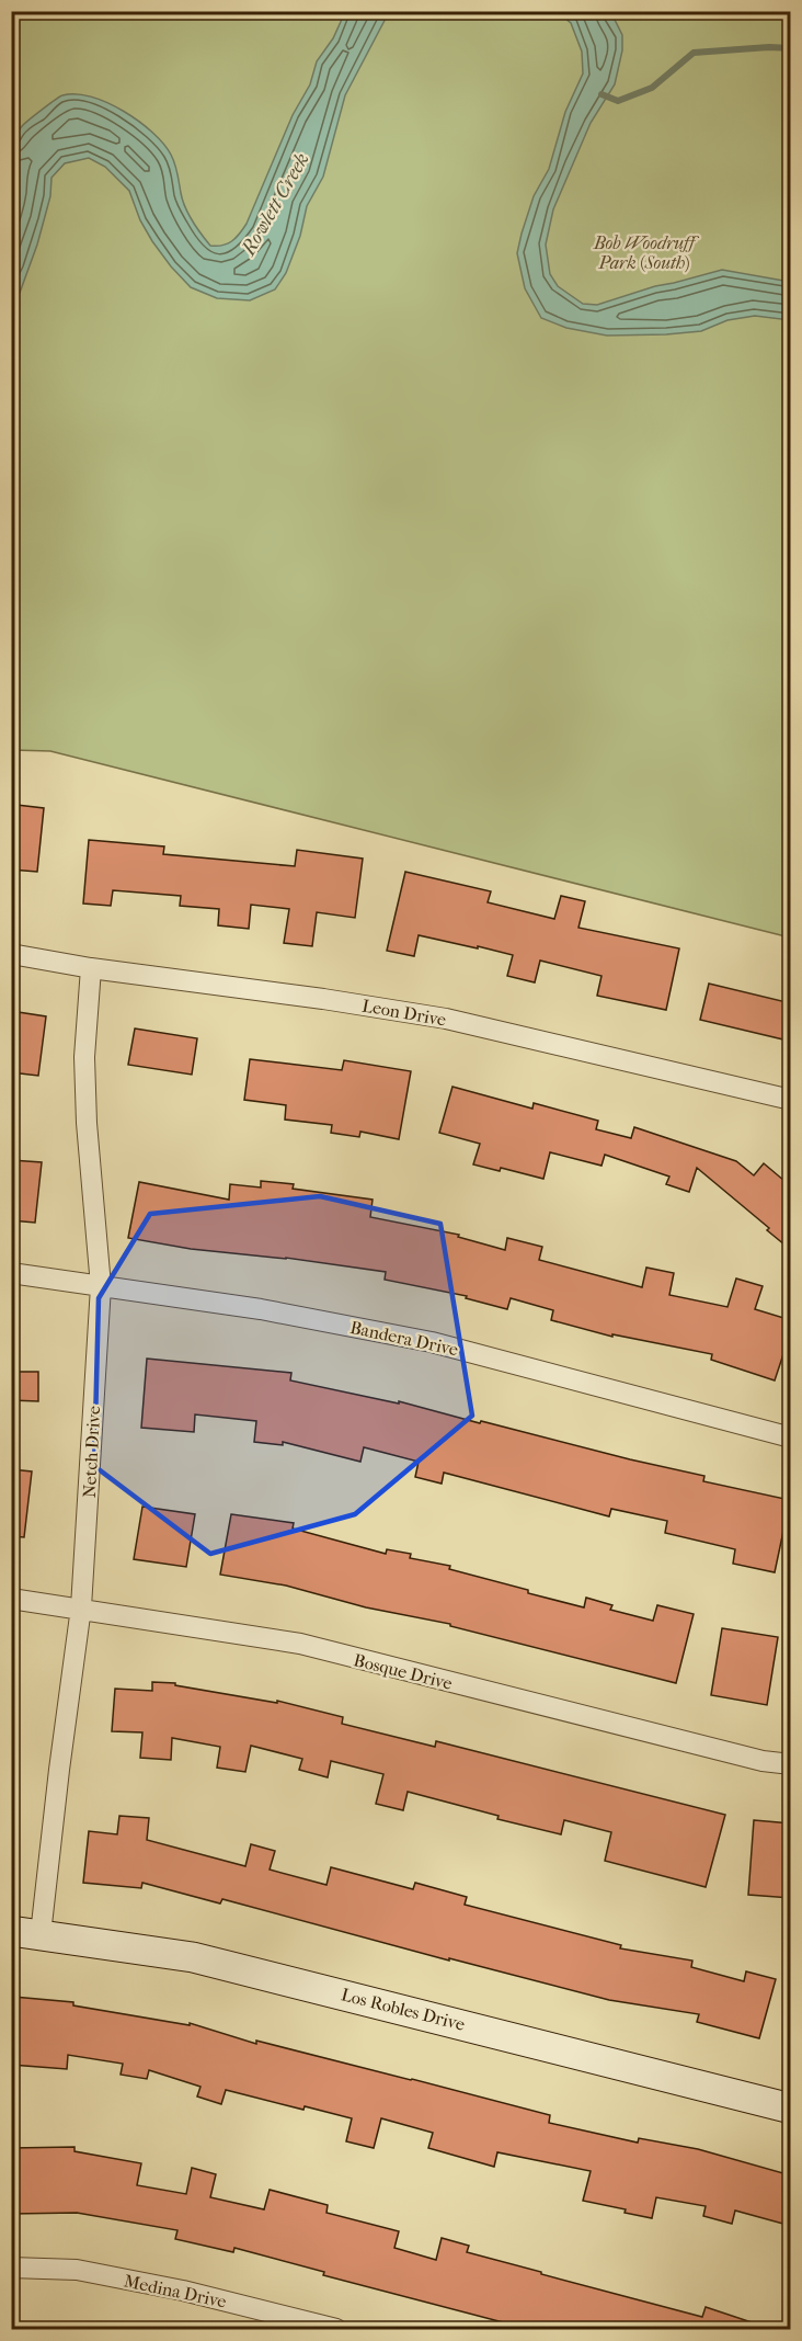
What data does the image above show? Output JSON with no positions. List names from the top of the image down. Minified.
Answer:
{"streets":{"street":["Leon Drive","Bandera Drive","Netch Drive","Bosque Drive","Los Robles Drive","Medina Drive"]},"crossings":[["Leon Drive","Netch Drive"],["Bandera Drive","Netch Drive"],["Netch Drive","Bosque Drive"],["Netch Drive","Los Robles Drive"]],"water":["Rowlett Creek"],"parks":["Bob Woodruff Park (South)"]}
